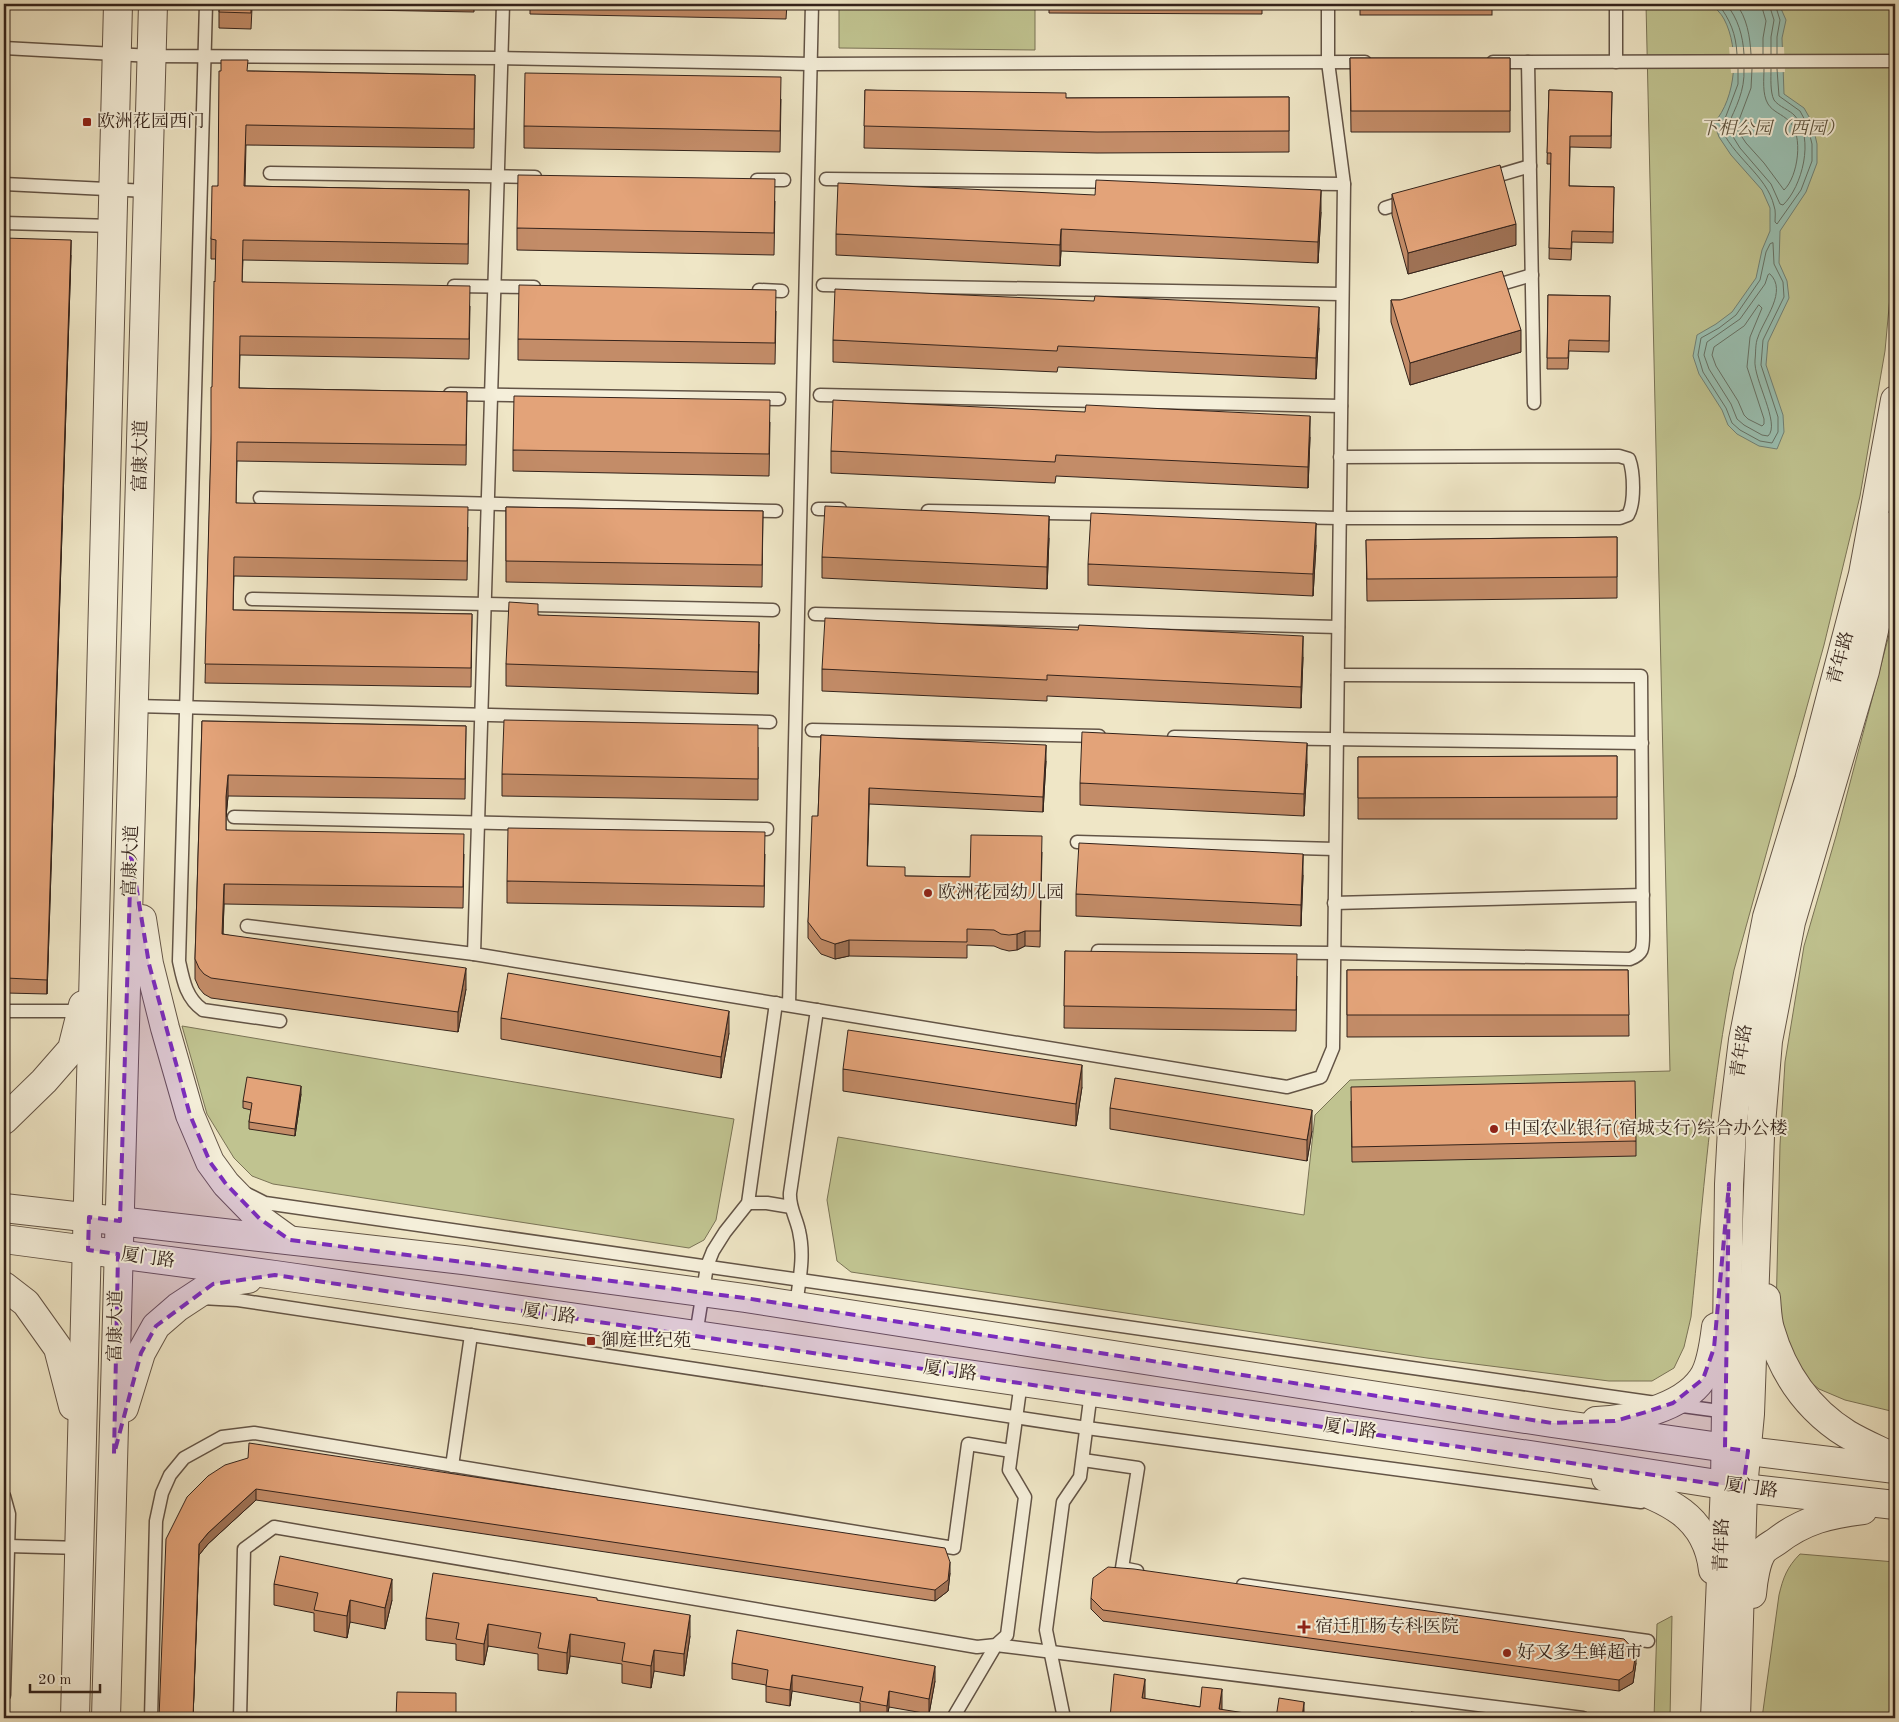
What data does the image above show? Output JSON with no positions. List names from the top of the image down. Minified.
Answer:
{"streets":{"street":["富康大道","青年路","厦门路"]},"crossings":[["富康大道","厦门路"],["青年路","厦门路"]],"parks":["下相公园（西园）"],"places":{"transit":["欧洲花园西门","御庭世纪苑"],"other":["欧洲花园幼儿园","中国农业银行(宿城支行)综合办公楼","好又多生鲜超市"],"health":["宿迁肛肠专科医院"]},"scale_bar":"20 m"}
